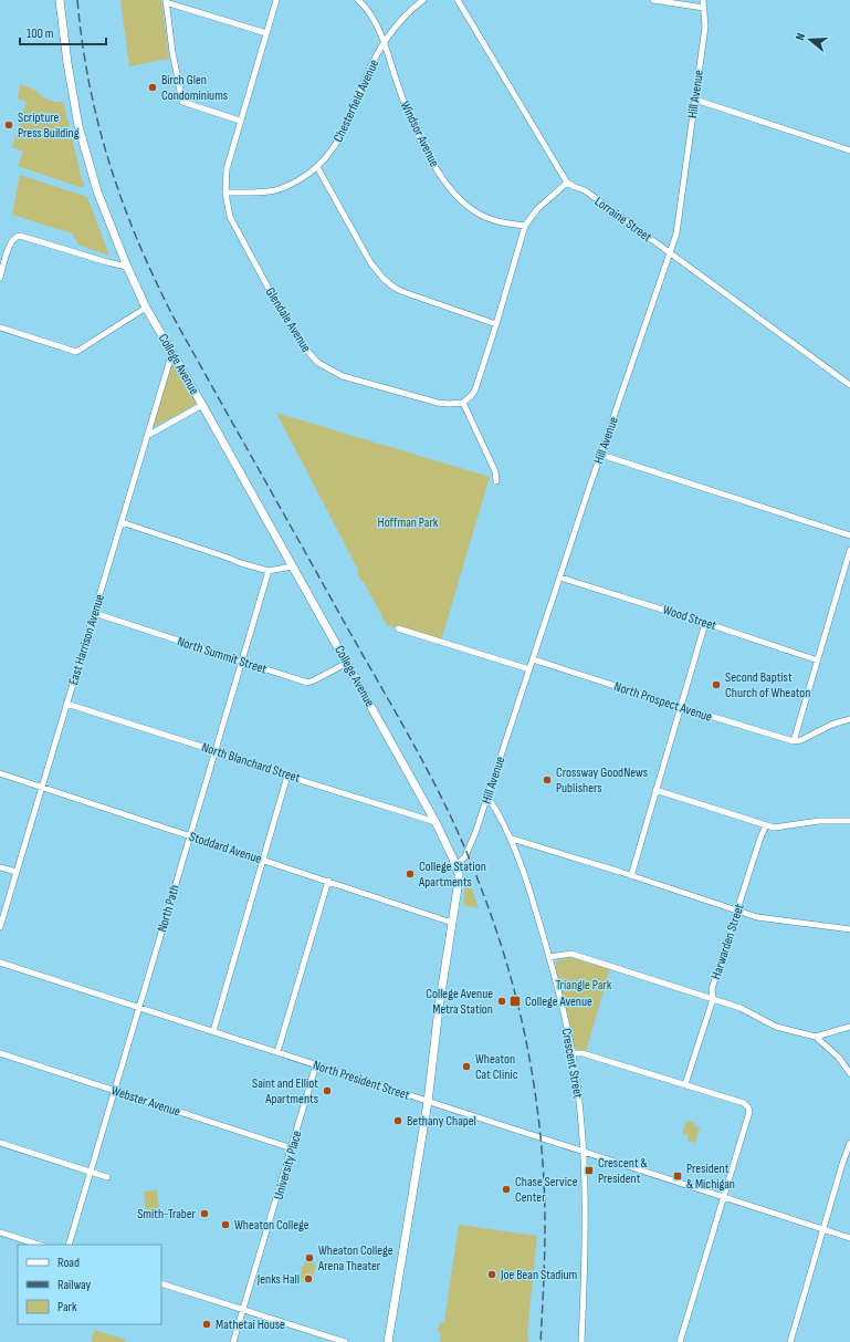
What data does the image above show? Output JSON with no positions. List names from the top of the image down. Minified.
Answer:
{"streets":{"street":["Hill Avenue","Chesterfield Avenue","Windsor Avenue","Lorraine Street","Glendale Avenue","College Avenue","Wood Street","East Harrison Avenue","North Summit Street","North Prospect Avenue","North Blanchard Street","Stoddard Avenue","North Path","Harwarden Street","Crescent Street","North President Street","Webster Avenue","University Place"]},"crossings":[["Hill Avenue","Lorraine Street"],["Hill Avenue","College Avenue"],["Hill Avenue","Wood Street"],["Hill Avenue","North Prospect Avenue"],["Hill Avenue","Crescent Street"],["Chesterfield Avenue","Windsor Avenue"],["Chesterfield Avenue","Glendale Avenue"],["College Avenue","East Harrison Avenue"],["College Avenue","North Summit Street"],["College Avenue","North Blanchard Street"],["College Avenue","Stoddard Avenue"],["College Avenue","North President Street"],["East Harrison Avenue","North Summit Street"],["East Harrison Avenue","North Blanchard Street"],["East Harrison Avenue","Stoddard Avenue"],["North Summit Street","North Path"],["North Blanchard Street","North Path"],["Stoddard Avenue","North Path"],["North Path","North President Street"],["North Path","Webster Avenue"],["Crescent Street","North President Street"],["North President Street","University Place"],["Webster Avenue","University Place"]],"parks":["Hoffman Park","Triangle Park"],"places":{"other":["Birch Glen Condominiums","Scripture Press Building","Second Baptist Church of Wheaton","Crossway GoodNews Publishers","College Station Apartments","College Avenue Metra Station","Wheaton Cat Clinic","Saint and Elliot Apartments","Bethany Chapel","Chase Service Center","Smith-Traber","Wheaton College","Wheaton College Arena Theater","Joe Bean Stadium","Jenks Hall","Mathetai House"],"transit":["College Avenue","Crescent & President","President & Michigan"]},"legend":["Road","Railway","Park"],"scale_bar":"100 m","north":"left"}
